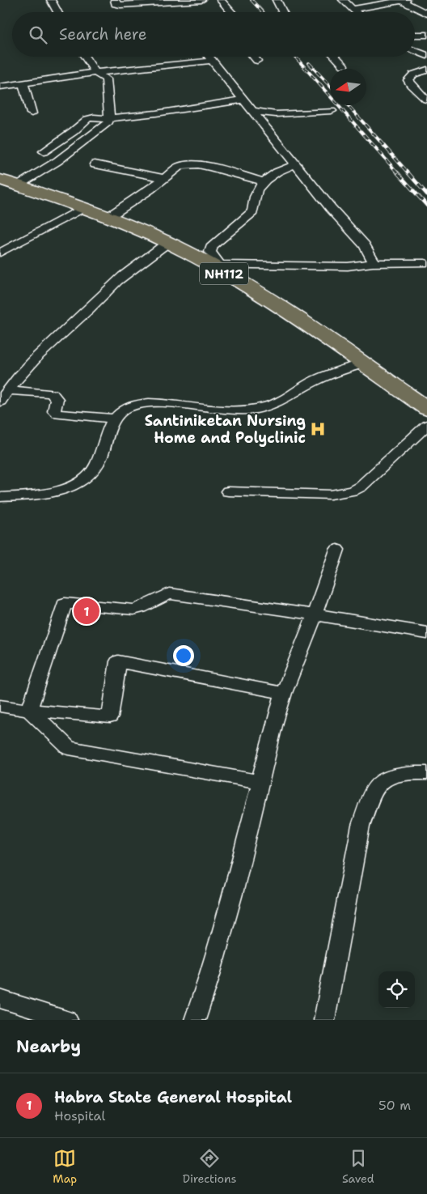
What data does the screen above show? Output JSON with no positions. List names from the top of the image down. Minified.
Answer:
{"streets":{"highway":["NH112"]},"places":{"hospital":["Santiniketan Nursing Home and Polyclinic"]},"north":"left","page":{"search":"Search here","pins":"1","heading":"Nearby","list":[{"mark":"1","name":"Habra State General Hospital","note":"Hospital","value":"50 m"}],"nav":["Map","Directions","Saved"]}}
